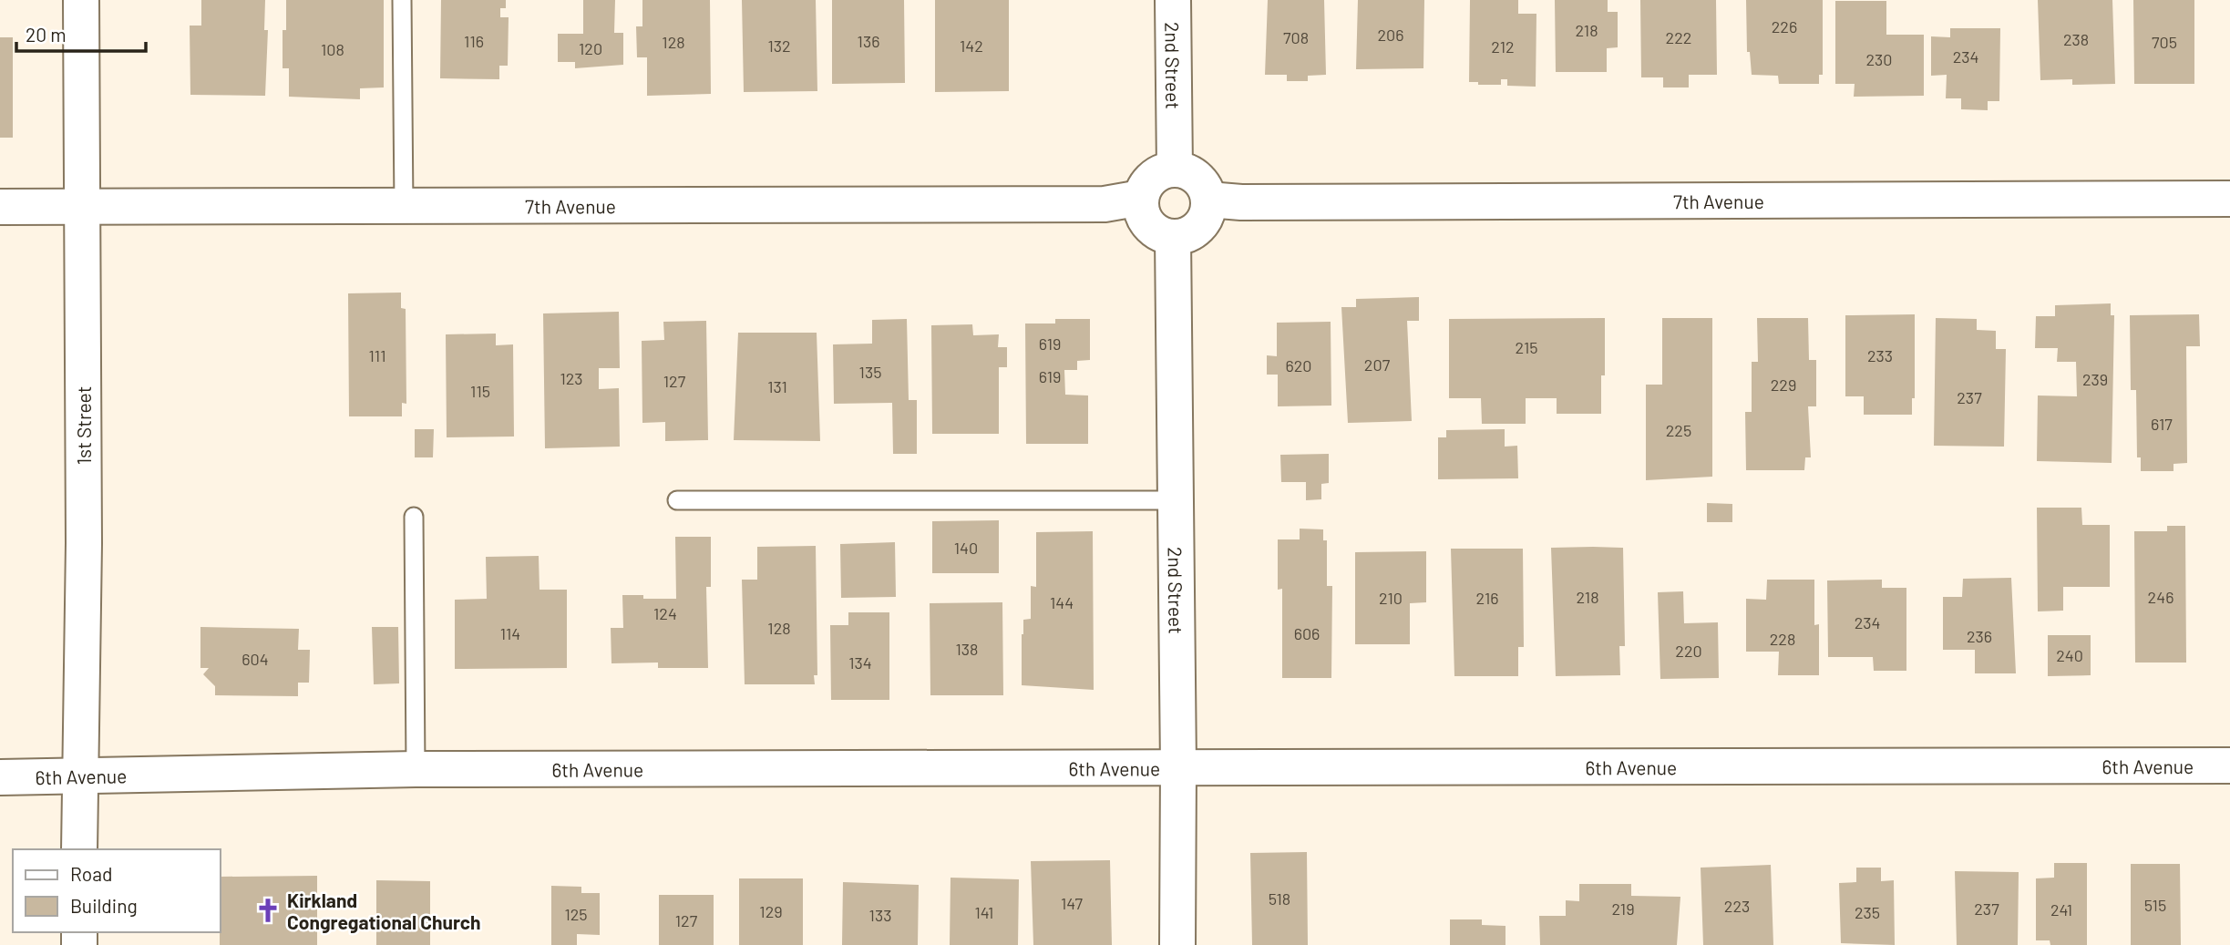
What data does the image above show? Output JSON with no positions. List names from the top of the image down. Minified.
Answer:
{"streets":{"street":["2nd Street","7th Avenue","1st Street","6th Avenue"]},"crossings":[["2nd Street","7th Avenue"],["2nd Street","6th Avenue"],["7th Avenue","1st Street"],["1st Street","6th Avenue"]],"places":{"church":["Kirkland Congregational Church"]},"house_numbers":["226","218","206","708","222","238","116","136","128","705","132","142","212","120","108","234","230","619","215","111","233","207","620","135","619","123","239","127","229","131","115","237","617","225","140","218","246","210","216","144","124","234","128","114","606","236","228","138","220","240","604","134","518","147","515","223","219","237","241","129","141","235","125","133","127"],"legend":["Road","Building"],"scale_bar":"20 m"}
